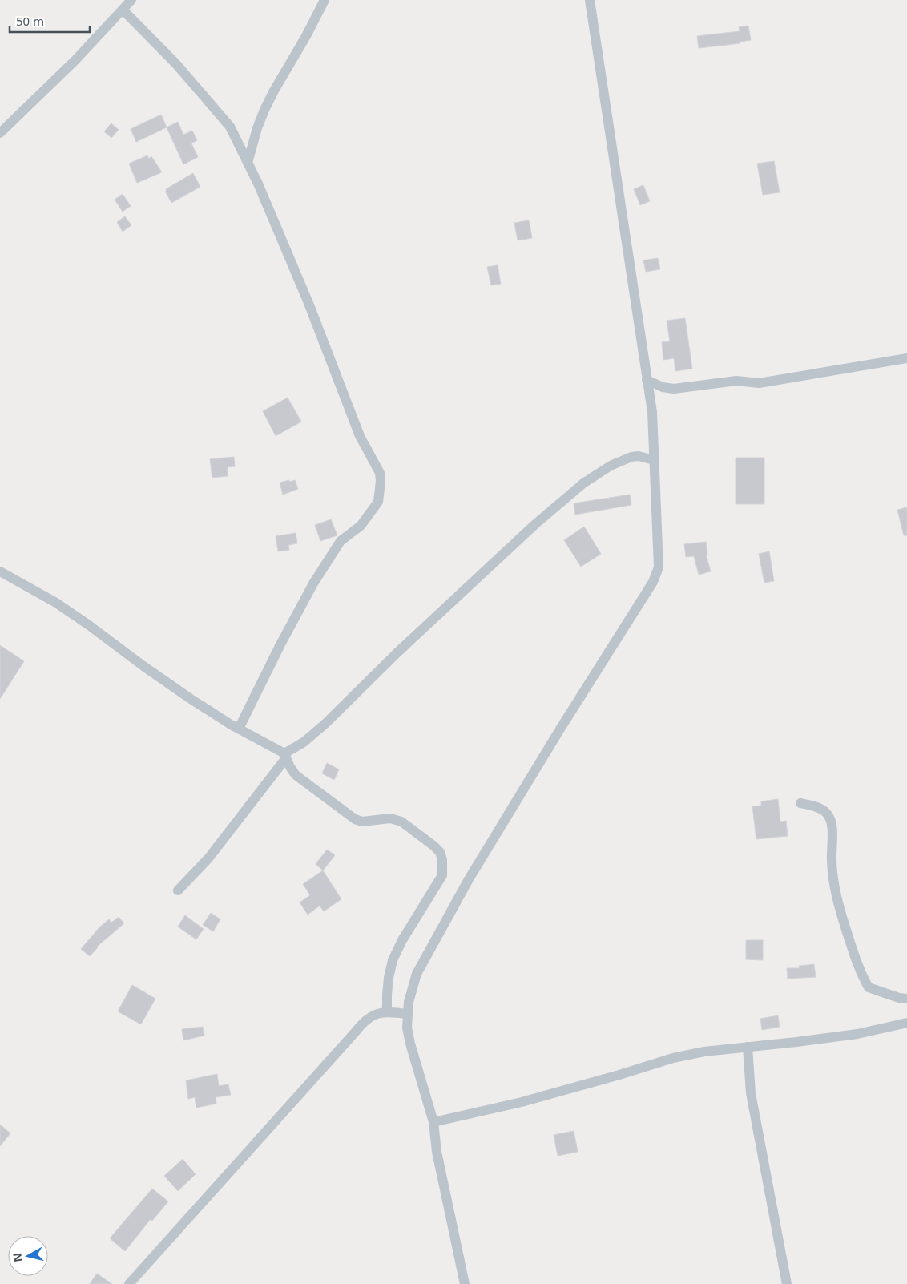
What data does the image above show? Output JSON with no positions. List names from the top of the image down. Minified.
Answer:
{"scale_bar":"50 m","north":"left"}
